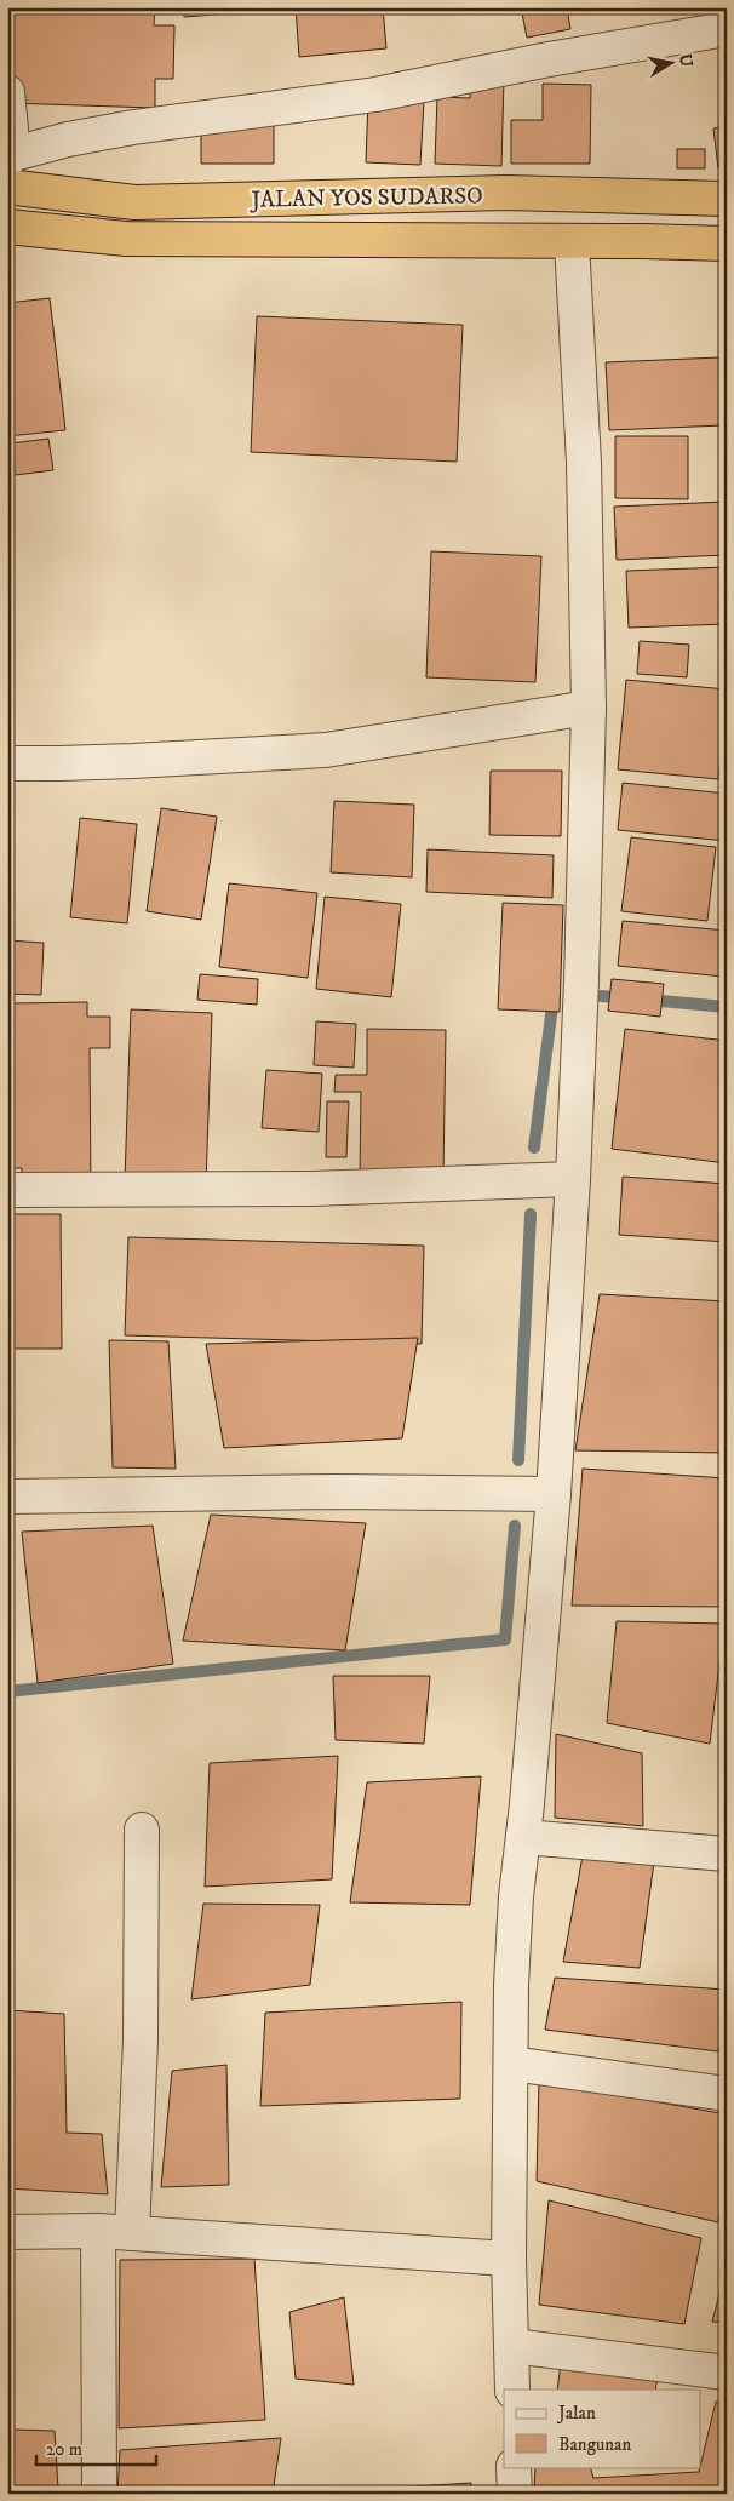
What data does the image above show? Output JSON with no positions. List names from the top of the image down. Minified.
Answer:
{"streets":{"highway":["JALAN YOS SUDARSO"]},"legend":["Jalan","Bangunan"],"scale_bar":"20 m","north":"right"}
